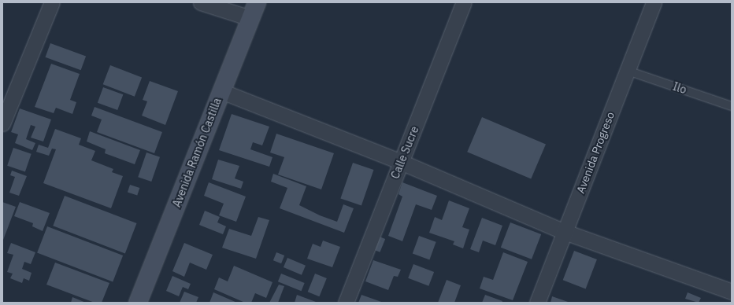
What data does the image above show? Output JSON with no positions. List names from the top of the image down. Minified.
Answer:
{"streets":{"main road":["Avenida Ramón Castilla"],"street":["Calle Sucre","Avenida Progreso"],"lane":["Ilo"]},"crossings":[["Ilo","Avenida Progreso"]]}
